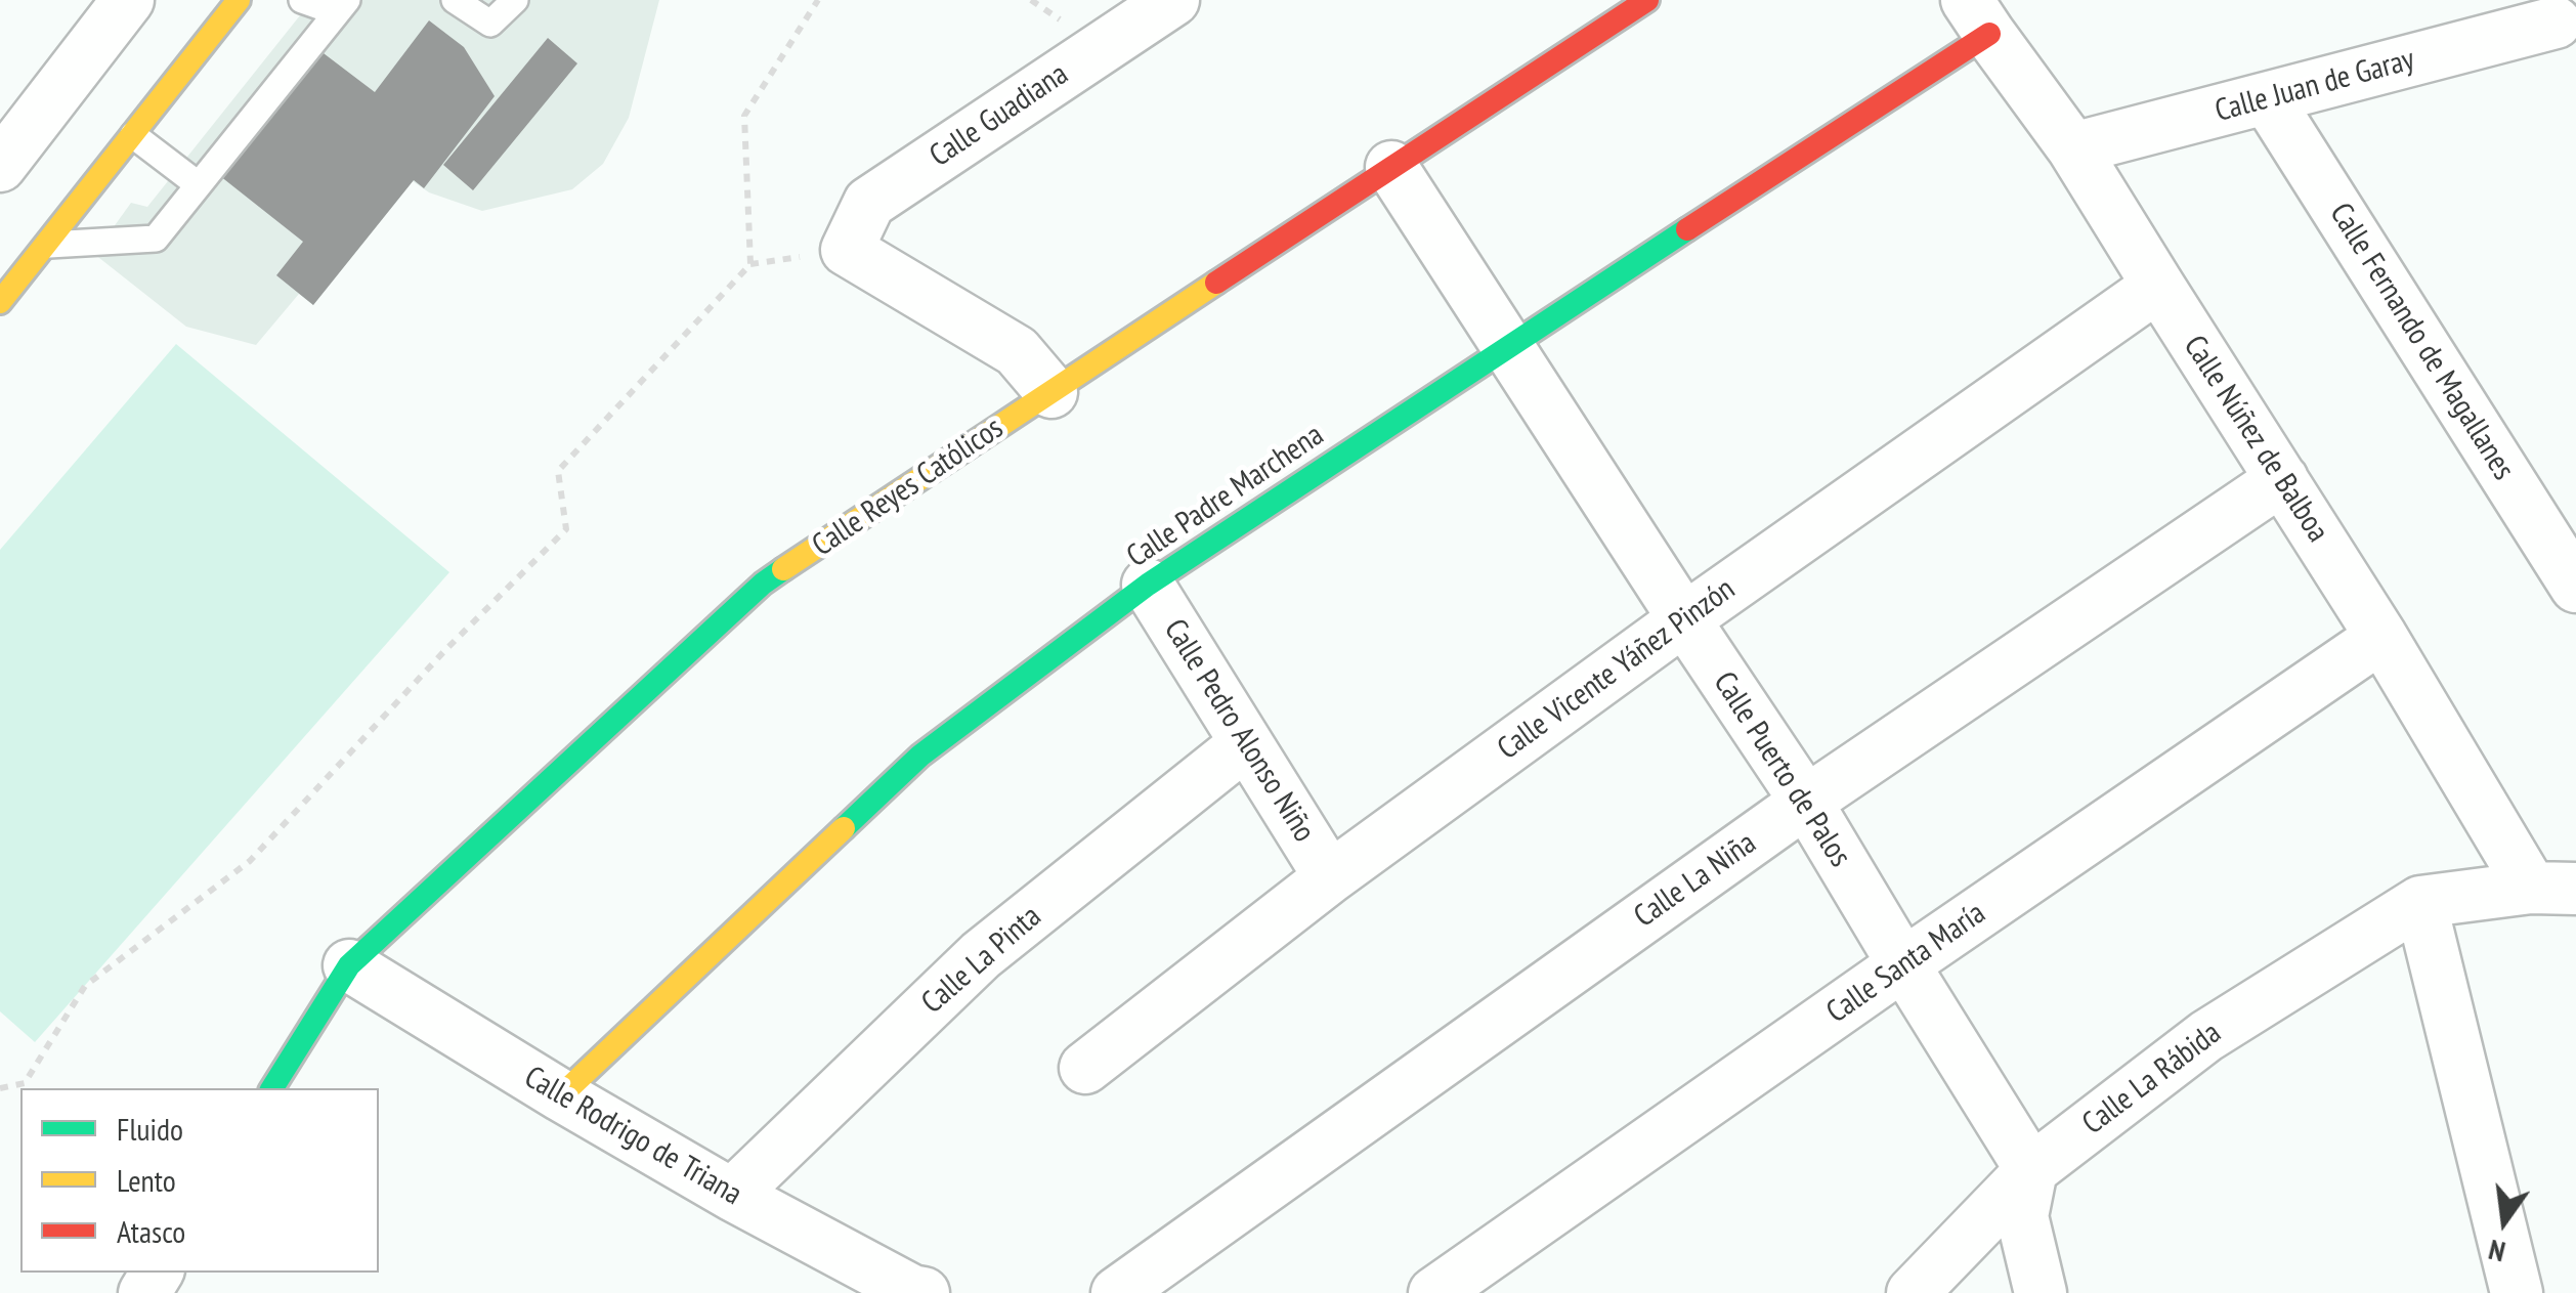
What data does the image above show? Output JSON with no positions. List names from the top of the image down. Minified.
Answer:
{"streets":{"street":["Calle Juan de Garay","Calle Guadiana","Calle Fernando de Magallanes","Calle Núñez de Balboa","Calle Reyes Católicos","Calle Padre Marchena","Calle Vicente Yáñez Pinzón","Calle Pedro Alonso Niño","Calle Puerto de Palos","Calle La Niña","Calle La Pinta","Calle Santa María","Calle La Rábida","Calle Rodrigo de Triana"]},"crossings":[["Calle Juan de Garay","Calle Fernando de Magallanes"],["Calle Juan de Garay","Calle Núñez de Balboa"],["Calle Guadiana","Calle Reyes Católicos"],["Calle Núñez de Balboa","Calle Padre Marchena"],["Calle Núñez de Balboa","Calle Vicente Yáñez Pinzón"],["Calle Núñez de Balboa","Calle La Niña"],["Calle Núñez de Balboa","Calle Santa María"],["Calle Reyes Católicos","Calle Puerto de Palos"],["Calle Reyes Católicos","Calle Rodrigo de Triana"],["Calle Padre Marchena","Calle Pedro Alonso Niño"],["Calle Padre Marchena","Calle Puerto de Palos"],["Calle Padre Marchena","Calle Rodrigo de Triana"],["Calle Vicente Yáñez Pinzón","Calle Pedro Alonso Niño"],["Calle Vicente Yáñez Pinzón","Calle Puerto de Palos"],["Calle Pedro Alonso Niño","Calle La Pinta"],["Calle Puerto de Palos","Calle La Niña"],["Calle Puerto de Palos","Calle Santa María"],["Calle Puerto de Palos","Calle La Rábida"],["Calle La Pinta","Calle Rodrigo de Triana"]],"legend":["Fluido","Lento","Atasco"],"north":"bottom"}
